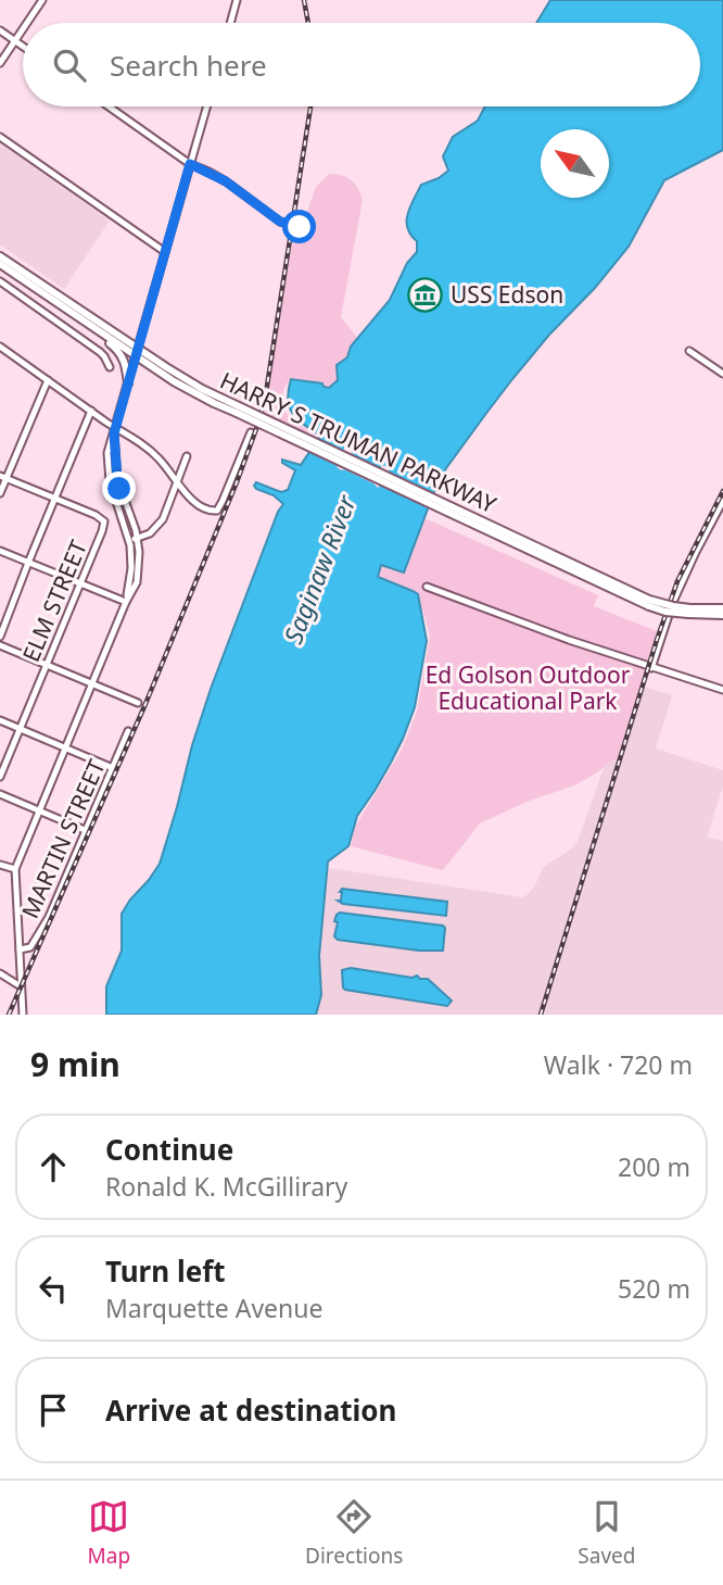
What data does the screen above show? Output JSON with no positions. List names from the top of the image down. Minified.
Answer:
{"streets":{"main road":["HARRY S TRUMAN PARKWAY"],"street":["ELM STREET","MARTIN STREET"]},"water":["Saginaw River"],"parks":["Ed Golson Outdoor Educational Park"],"places":{"museum":["USS Edson"]},"north":"top left","page":{"search":"Search here","heading":["9 min","Walk · 720 m"],"list":[["Continue","Ronald K. McGillirary","200 m"],["Turn left","Marquette Avenue","520 m"],"Arrive at destination"],"nav":["Map","Directions","Saved"]}}
